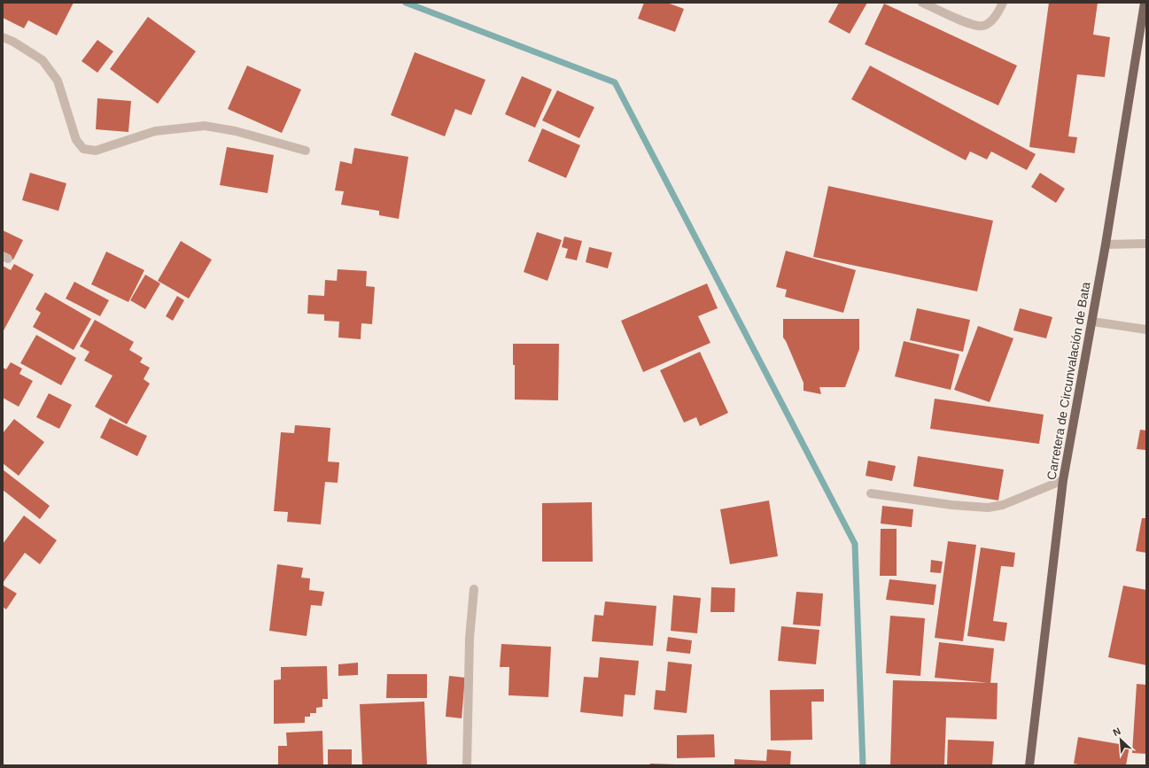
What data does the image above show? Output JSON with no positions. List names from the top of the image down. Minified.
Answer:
{"streets":{"main road":["Carretera de Circunvalación de Bata"]},"north":"top left"}
